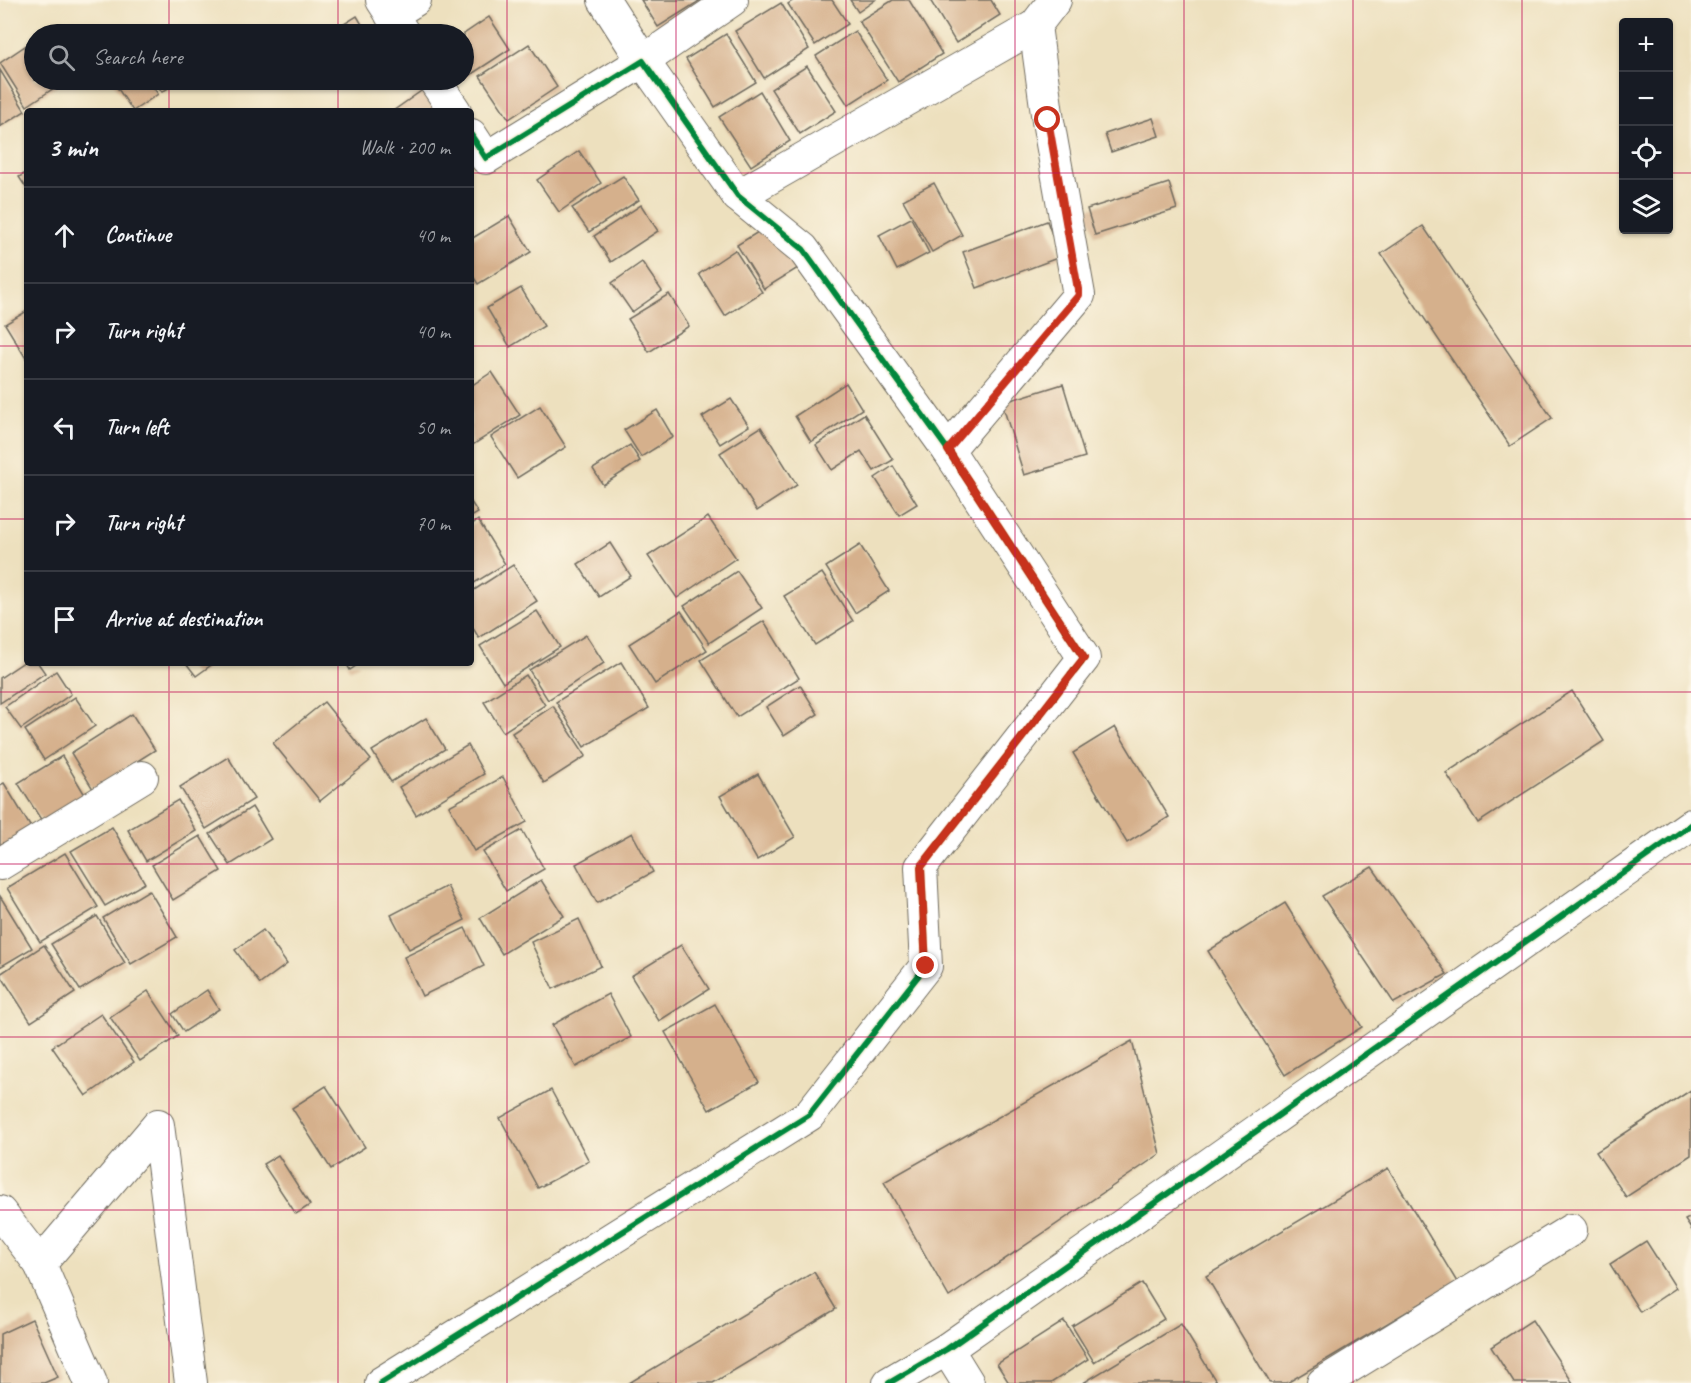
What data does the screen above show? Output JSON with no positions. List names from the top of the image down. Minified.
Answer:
{"page":{"map_buttons":["+","−"],"search":"Search here","heading":["3 min","Walk · 200 m"],"list":[["Continue","40 m"],["Turn right","40 m"],["Turn left","50 m"],["Turn right","70 m"],"Arrive at destination"]}}
